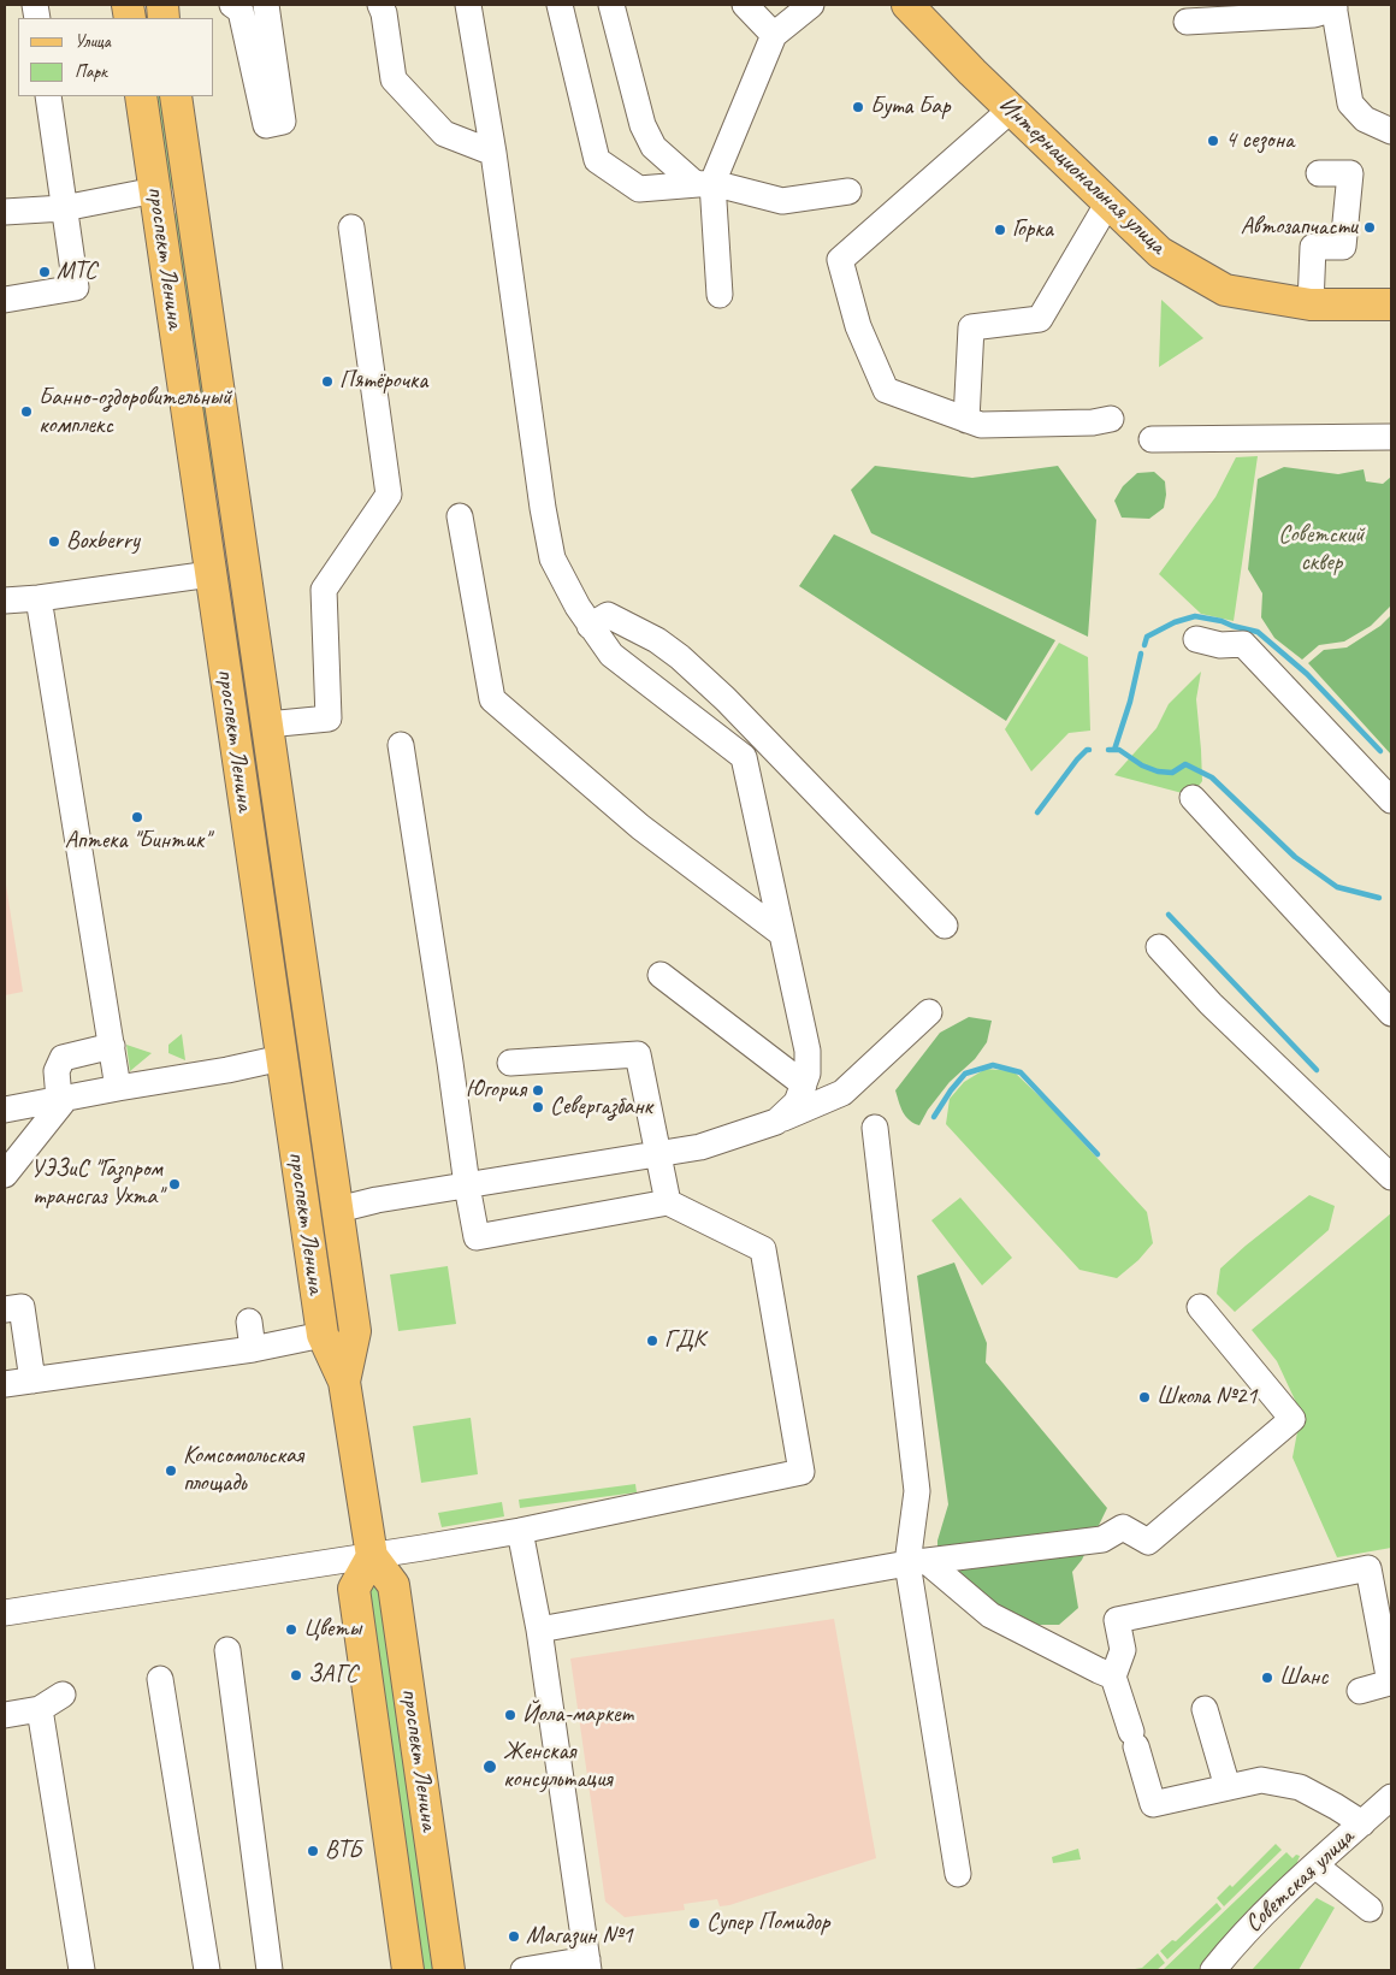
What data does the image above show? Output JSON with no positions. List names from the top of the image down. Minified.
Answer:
{"streets":{"main road":["Интернациональная улица","проспект Ленина"],"street":["Советская улица"]},"parks":["Советский сквер"],"places":["Бута Бар","4 сезона","Автозапчасти","Горка","МТС","Пятёрочка","Банно-оздоровительный комплекс","Boxberry","Аптека \"Бинтик\"","Югория","Севергазбанк","УЭЗиС \"Газпром трансгаз Ухта\"","ГДК","Школа №21","Комсомольская площадь","Цветы","ЗАГС","Шанс","Йола-маркет","Женская консультация","ВТБ","Супер Помидор","Магазин №1"],"legend":["Улица","Парк"]}
